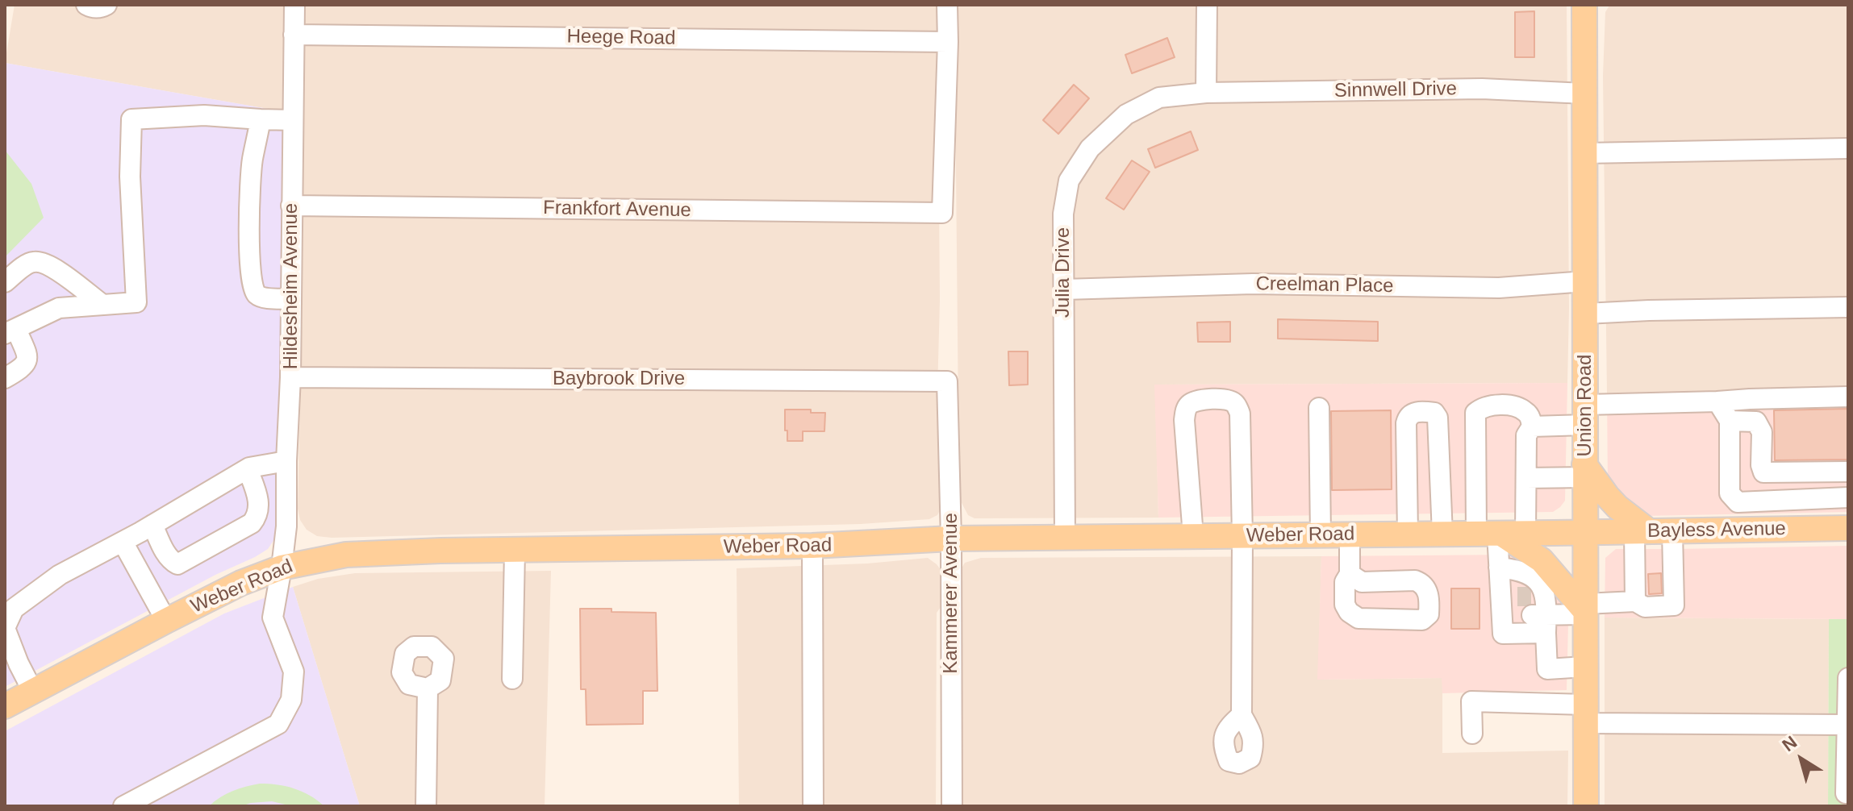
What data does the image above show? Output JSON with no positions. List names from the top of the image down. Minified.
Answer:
{"streets":{"main road":["Union Road","Bayless Avenue","Weber Road"],"street":["Heege Road","Sinnwell Drive","Frankfort Avenue","Julia Drive","Creelman Place","Hildesheim Avenue","Baybrook Drive","Kammerer Avenue"]},"crossings":[["Heege Road","Frankfort Avenue"],["Heege Road","Hildesheim Avenue"],["Sinnwell Drive","Julia Drive"],["Sinnwell Drive","Union Road"],["Frankfort Avenue","Hildesheim Avenue"],["Julia Drive","Creelman Place"],["Julia Drive","Weber Road"],["Creelman Place","Union Road"],["Hildesheim Avenue","Baybrook Drive"],["Hildesheim Avenue","Weber Road"],["Baybrook Drive","Kammerer Avenue"],["Union Road","Bayless Avenue"],["Union Road","Weber Road"],["Bayless Avenue","Weber Road"],["Weber Road","Kammerer Avenue"]],"north":"top left"}
